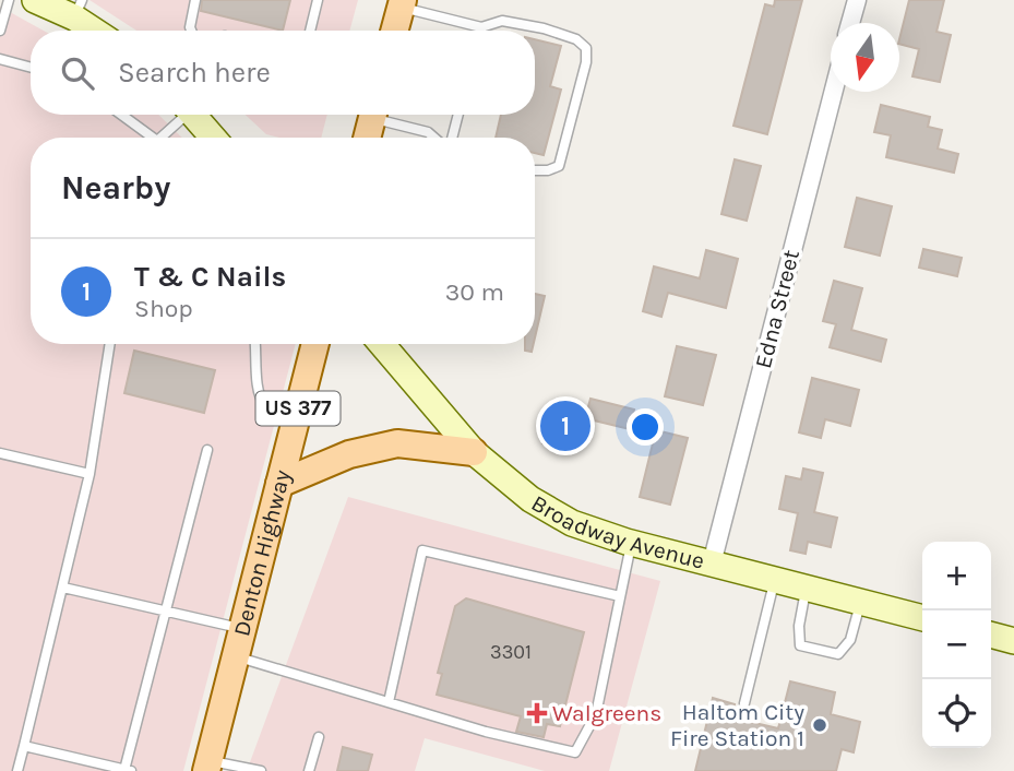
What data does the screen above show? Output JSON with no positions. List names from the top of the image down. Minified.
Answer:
{"streets":{"main road":["US 377","Broadway Avenue","Denton Highway"],"street":["Edna Street"]},"crossings":[["Edna Street","Broadway Avenue"]],"places":{"health":["Walgreens"],"other":["Haltom City Fire Station 1"]},"house_numbers":["3301"],"north":"bottom","page":{"search":"Search here","heading":"Nearby","list":[{"mark":"1","name":"T & C Nails","note":"Shop","value":"30 m"}],"pins":"1","map_buttons":["+","−"]}}
